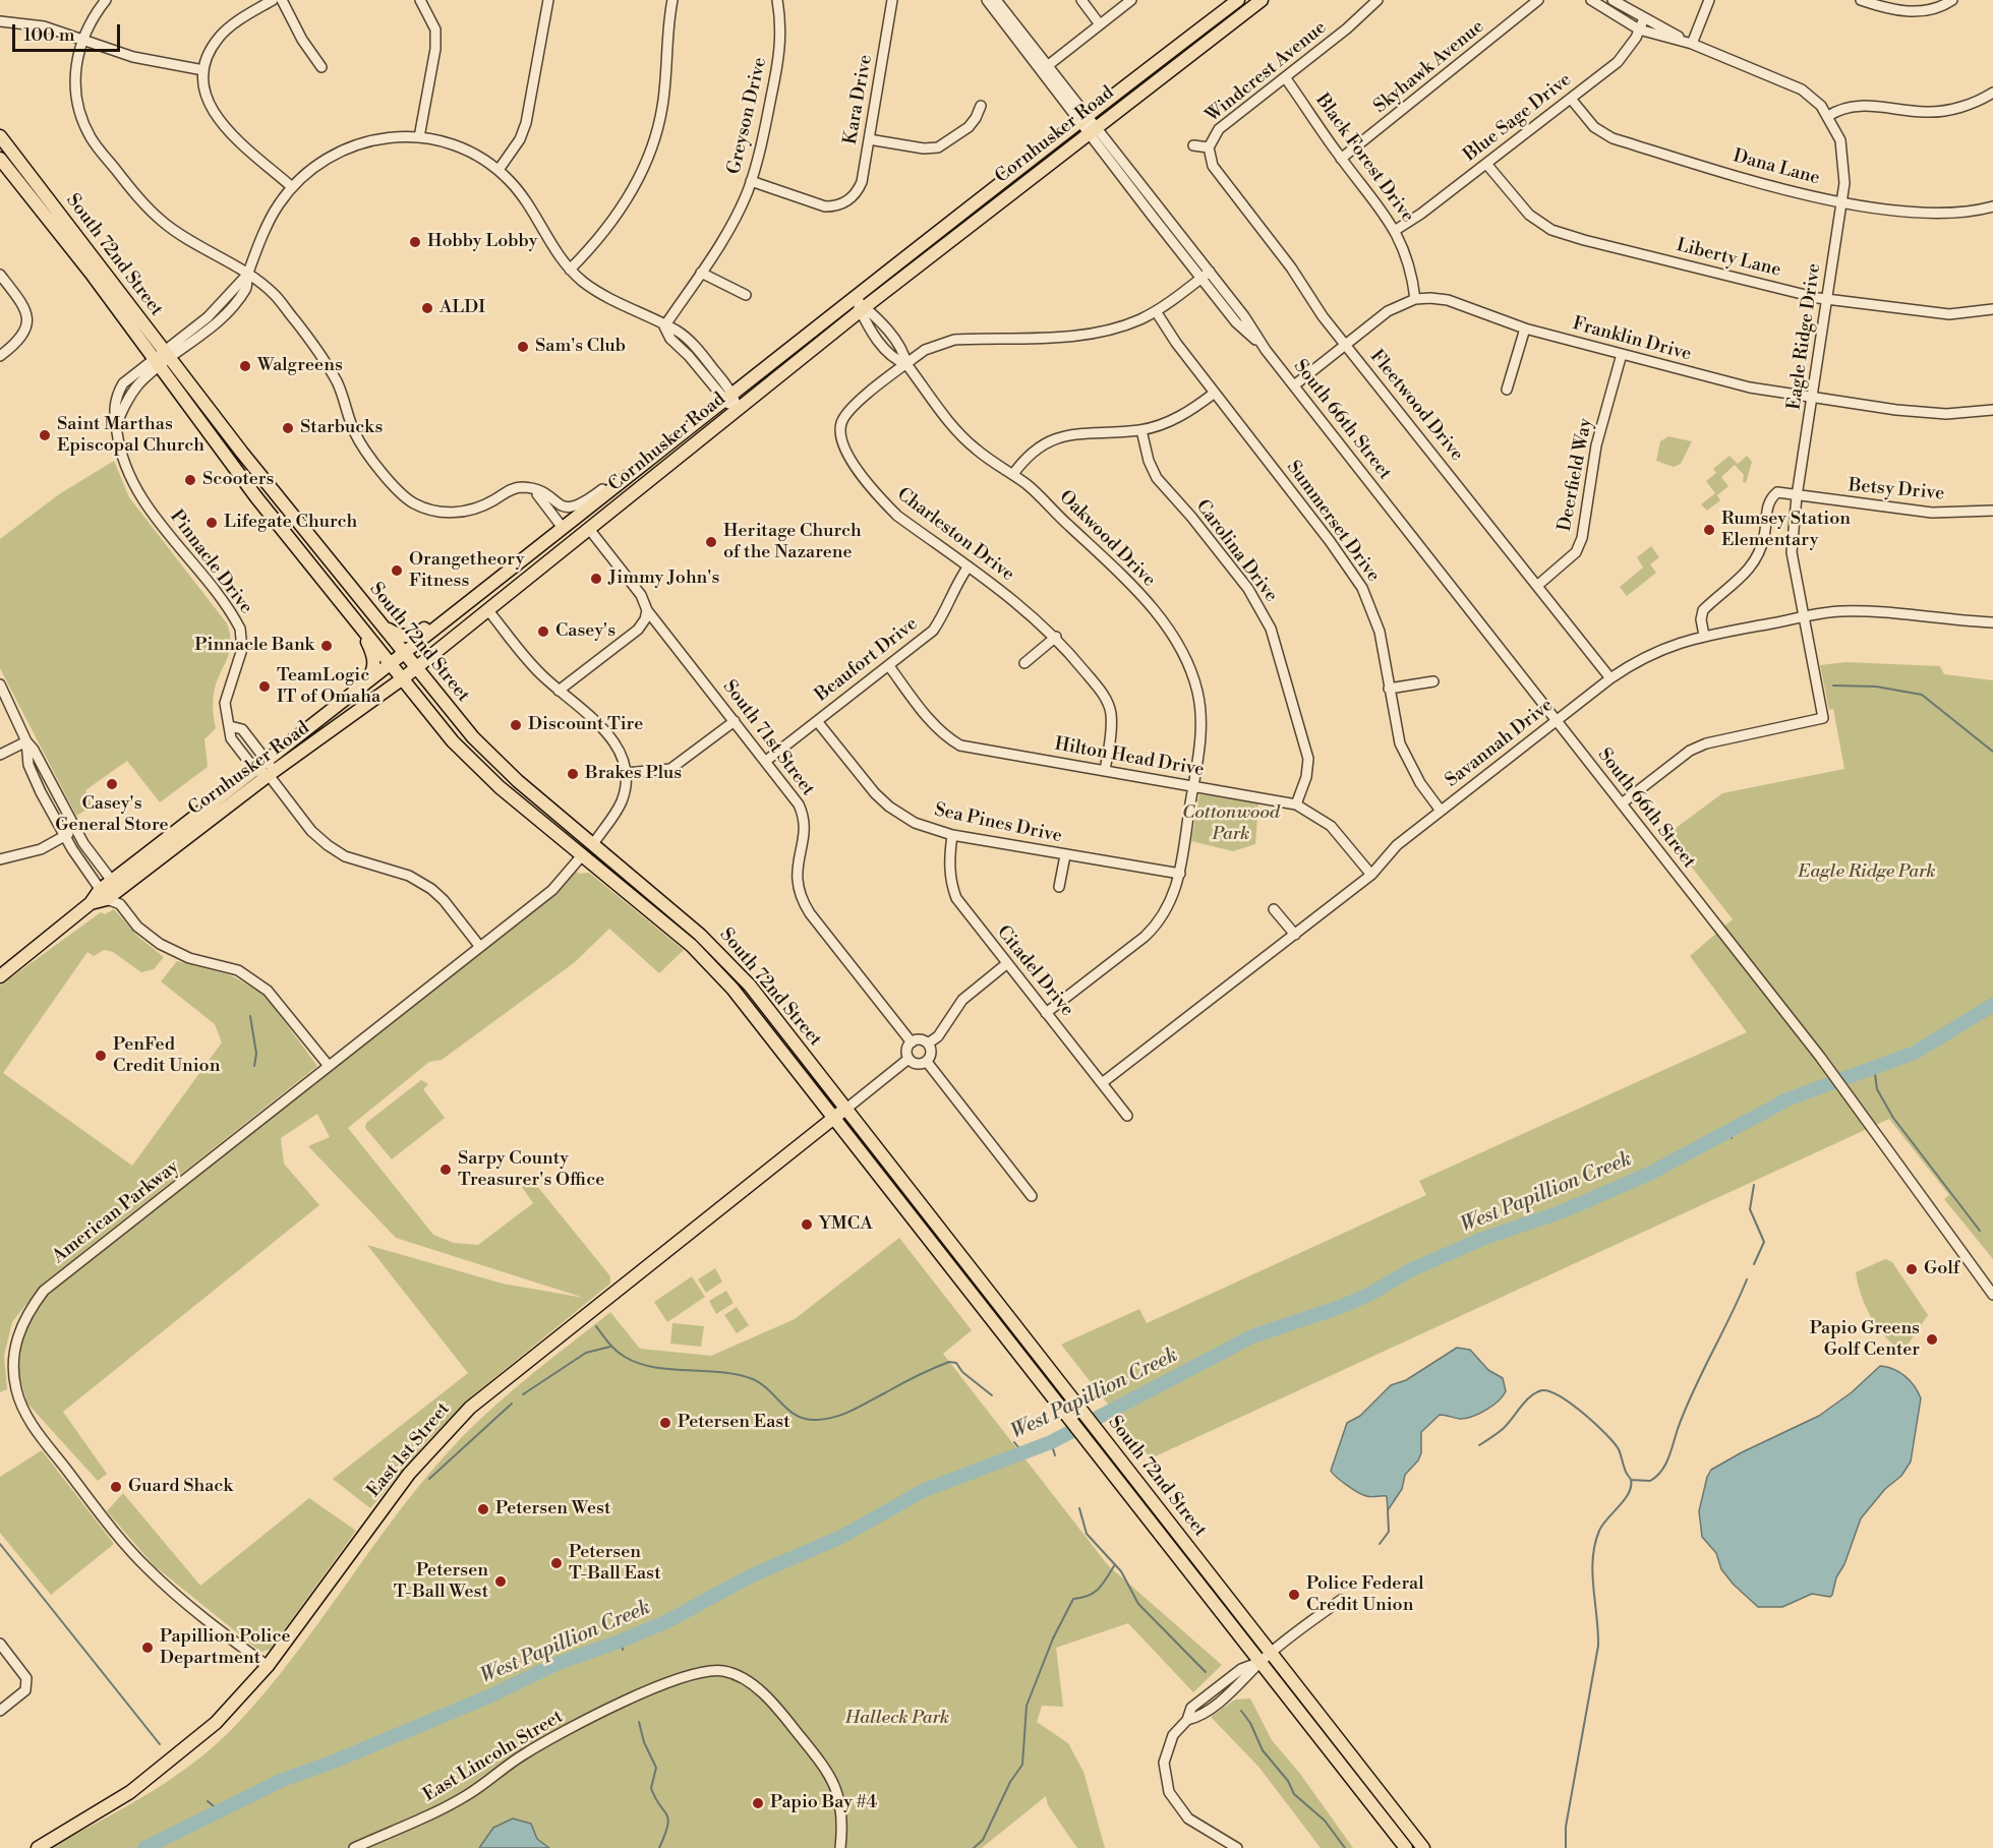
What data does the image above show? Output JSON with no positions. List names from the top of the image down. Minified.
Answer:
{"streets":{"main road":["Cornhusker Road","South 72nd Street","East 1st Street"],"street":["Skyhawk Avenue","Windcrest Avenue","Kara Drive","Greyson Drive","Blue Sage Drive","Black Forest Drive","Dana Lane","Liberty Lane","Eagle Ridge Drive","Franklin Drive","Fleetwood Drive","South 66th Street","Deerfield Way","Betsy Drive","Summerset Drive","Charleston Drive","Oakwood Drive","Carolina Drive","Pinnacle Drive","Beaufort Drive","South 71st Street","Savannah Drive","Hilton Head Drive","Sea Pines Drive","Citadel Drive","American Parkway","East Lincoln Street"]},"crossings":[["Skyhawk Avenue","Black Forest Drive"],["Windcrest Avenue","Black Forest Drive"],["Windcrest Avenue","Fleetwood Drive"],["Kara Drive","Greyson Drive"],["Greyson Drive","Pinnacle Drive"],["Blue Sage Drive","Black Forest Drive"],["Blue Sage Drive","Dana Lane"],["Blue Sage Drive","Liberty Lane"],["Blue Sage Drive","Eagle Ridge Drive"],["Cornhusker Road","South 72nd Street"],["Cornhusker Road","South 66th Street"],["Cornhusker Road","Oakwood Drive"],["Cornhusker Road","Pinnacle Drive"],["Cornhusker Road","South 71st Street"],["Black Forest Drive","Franklin Drive"],["Dana Lane","Eagle Ridge Drive"],["South 72nd Street","Pinnacle Drive"],["South 72nd Street","American Parkway"],["South 72nd Street","East 1st Street"],["Liberty Lane","Eagle Ridge Drive"],["Eagle Ridge Drive","Franklin Drive"],["Eagle Ridge Drive","South 66th Street"],["Eagle Ridge Drive","Betsy Drive"],["Eagle Ridge Drive","Savannah Drive"],["Franklin Drive","Fleetwood Drive"],["Franklin Drive","South 66th Street"],["Franklin Drive","Deerfield Way"],["Fleetwood Drive","Deerfield Way"],["Fleetwood Drive","Savannah Drive"],["South 66th Street","Charleston Drive"],["South 66th Street","Savannah Drive"],["Betsy Drive","Savannah Drive"],["Summerset Drive","Charleston Drive"],["Summerset Drive","Savannah Drive"],["Charleston Drive","Oakwood Drive"],["Charleston Drive","Beaufort Drive"],["Charleston Drive","Hilton Head Drive"],["Oakwood Drive","Hilton Head Drive"],["Oakwood Drive","Sea Pines Drive"],["Oakwood Drive","Citadel Drive"],["Carolina Drive","Hilton Head Drive"],["Beaufort Drive","South 71st Street"],["Beaufort Drive","Hilton Head Drive"],["Beaufort Drive","Sea Pines Drive"],["Savannah Drive","Hilton Head Drive"],["Savannah Drive","Citadel Drive"],["Sea Pines Drive","Citadel Drive"],["American Parkway","East 1st Street"]],"water":["West Papillion Creek"],"parks":["Cottonwood Park","Eagle Ridge Park","Halleck Park"],"places":["Hobby Lobby","ALDI","Sam's Club","Walgreens","Starbucks","Saint Marthas Episcopal Church","Scooters","Lifegate Church","Rumsey Station Elementary","Heritage Church of the Nazarene","Orangetheory Fitness","Jimmy John's","Casey's","Pinnacle Bank","TeamLogic IT of Omaha","Discount Tire","Brakes Plus","Casey's General Store","PenFed Credit Union","Sarpy County Treasurer's Office","YMCA","Golf","Papio Greens Golf Center","Petersen East","Guard Shack","Petersen West","Petersen T-Ball East","Petersen T-Ball West","Police Federal Credit Union","Papillion Police Department","Papio Bay #4"],"scale_bar":"100 m"}
